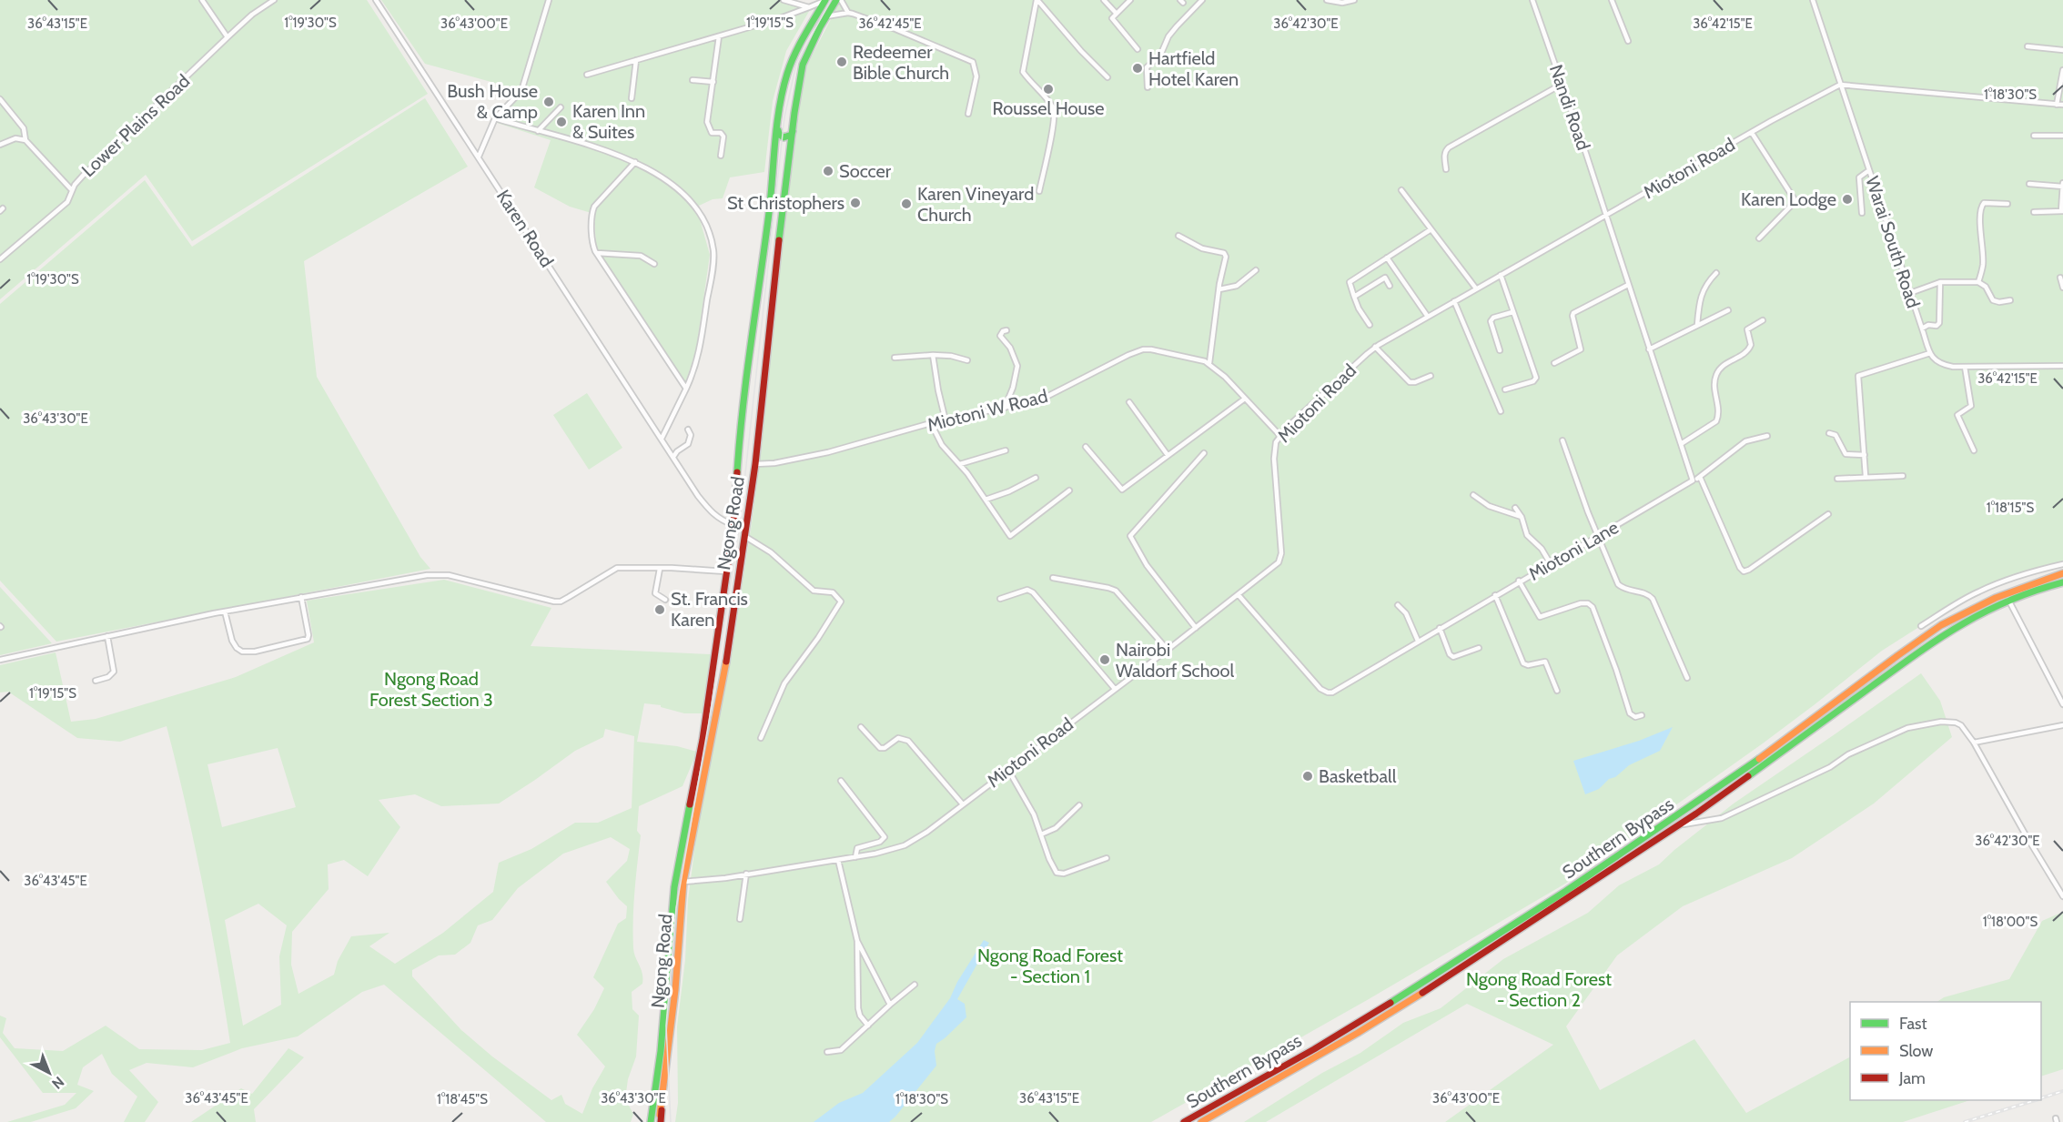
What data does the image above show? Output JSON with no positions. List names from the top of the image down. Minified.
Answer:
{"streets":{"main road":["Ngong Road","Southern Bypass"],"street":["Nandi Road","Lower Plains Road","Miotoni Road","Karen Road","Warai South Road","Miotoni W Road","Miotoni Lane"]},"crossings":[["Nandi Road","Miotoni Road"],["Miotoni Road","Warai South Road"],["Miotoni Road","Miotoni W Road"],["Miotoni Road","Ngong Road"],["Miotoni Road","Miotoni Lane"],["Karen Road","Ngong Road"],["Miotoni W Road","Ngong Road"]],"parks":["Ngong Road Forest Section 3","Ngong Road Forest - Section 1","Ngong Road Forest - Section 2"],"places":["Redeemer Bible Church","Hartfield Hotel Karen","Roussel House","Bush House & Camp","Karen Inn & Suites","Soccer","Karen Lodge","St Christophers","Karen Vineyard Church","St. Francis Karen","Nairobi Waldorf School","Basketball"],"legend":["Fast","Slow","Jam"],"north":"bottom right","coordinates":["1°19'30\"S","1°19'15\"S","36°43'15\"E","36°43'00\"E","36°42'45\"E","36°42'30\"E","36°42'15\"E","1°18'30\"S","36°43'30\"E","1°18'15\"S","36°43'45\"E","1°18'00\"S","1°18'45\"S"]}
